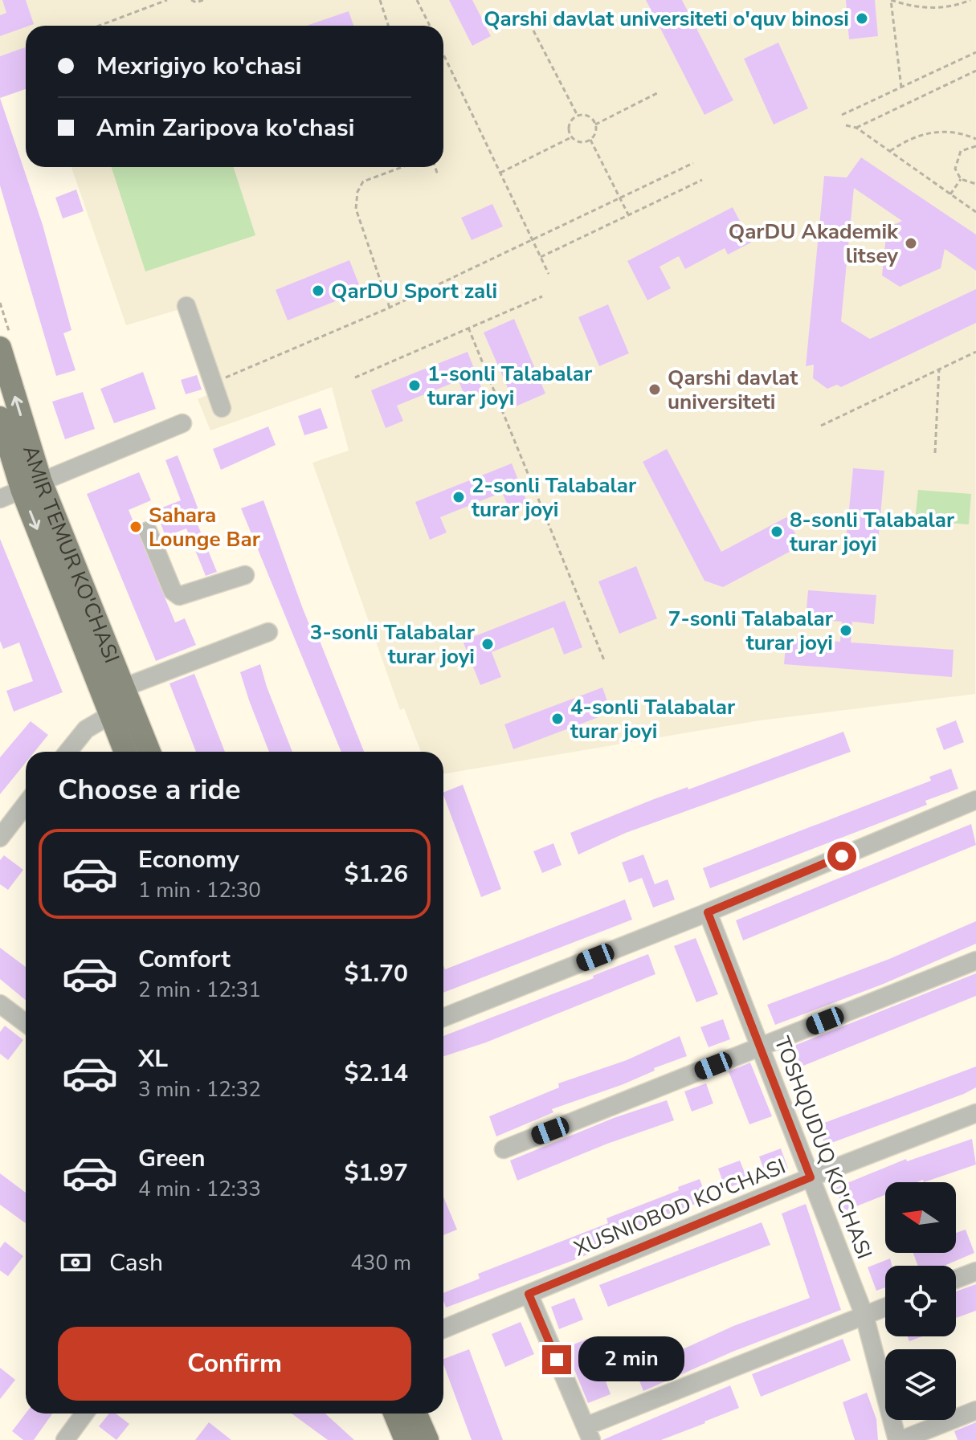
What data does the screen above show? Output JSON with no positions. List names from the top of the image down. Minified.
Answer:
{"streets":{"main road":["AMIR TEMUR KO'CHASI"],"street":["TOSHQUDUQ KO'CHASI","XUSNIOBOD KO'CHASI"]},"crossings":[["TOSHQUDUQ KO'CHASI","XUSNIOBOD KO'CHASI"]],"places":["Qarshi davlat universiteti o'quv binosi","QarDU Akademik litsey","QarDU Sport zali","1-sonli Talabalar turar joyi","Qarshi davlat universiteti","2-sonli Talabalar turar joyi","Sahara Lounge Bar","8-sonli Talabalar turar joyi","7-sonli Talabalar turar joyi","3-sonli Talabalar turar joyi","4-sonli Talabalar turar joyi"],"north":"left","page":{"banner":["Mexrigiyo ko'chasi","Amin Zaripova ko'chasi"],"heading":"Choose a ride","list":[{"name":"Economy","note":"1 min · 12:30","value":"$1.26"},{"name":"Comfort","note":"2 min · 12:31","value":"$1.70"},{"name":"XL","note":"3 min · 12:32","value":"$2.14"},{"name":"Green","note":"4 min · 12:33","value":"$1.97"}],"pay":["Cash","430 m"],"buttons":"Confirm","bubble":"2 min"}}
